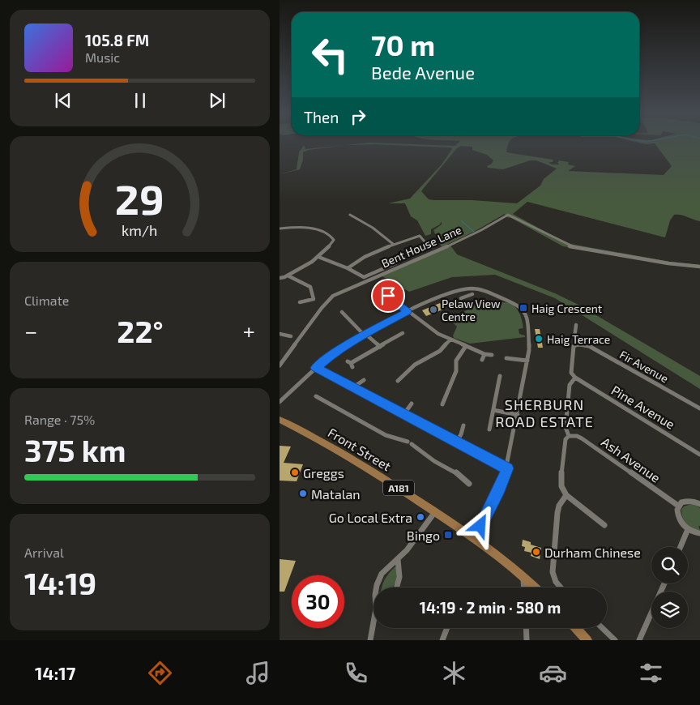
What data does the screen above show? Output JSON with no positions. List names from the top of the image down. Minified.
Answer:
{"streets":{"main road":["Front Street","A181"],"street":["Bent House Lane","Fir Avenue","Pine Avenue","Ash Avenue"]},"crossings":[["Front Street","A181"]],"districts":["SHERBURN ROAD ESTATE"],"places":{"transit":["Haig Crescent","Bingo"],"other":["Pelaw View Centre","Haig Terrace","Greggs","Matalan","Go Local Extra","Durham Chinese"]},"page":{"turn":["70 m","Bede Avenue"],"song":["105.8 FM","Music"],"then":"Then","tile":["Climate",["Range · 75%","375 km"],["Arrival","14:19"]],"heat":["−","22°","+"],"limit":"30","trip":"14:19 · 2 min · 580 m","tabs":"14:17","gauge":["29","km/h"]}}
